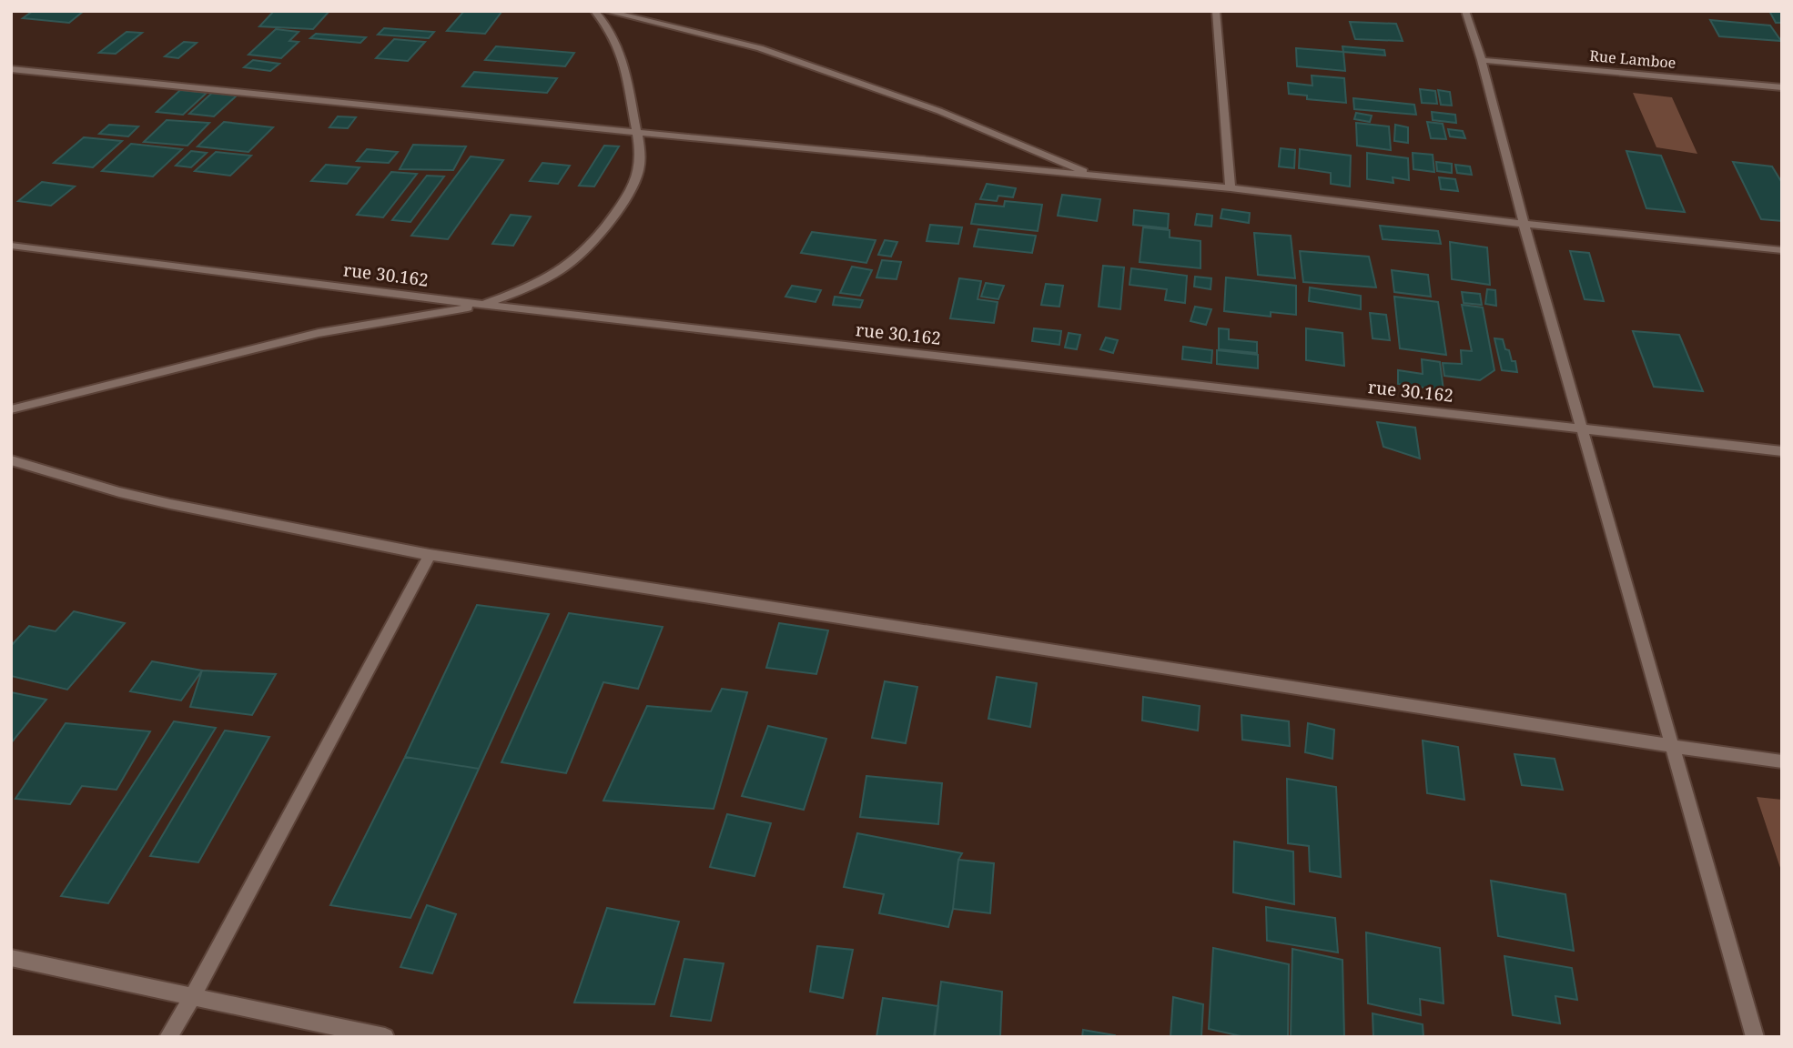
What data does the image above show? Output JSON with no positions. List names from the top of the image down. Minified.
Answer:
{"streets":{"street":["Rue Lamboe","rue 30.162"]}}
